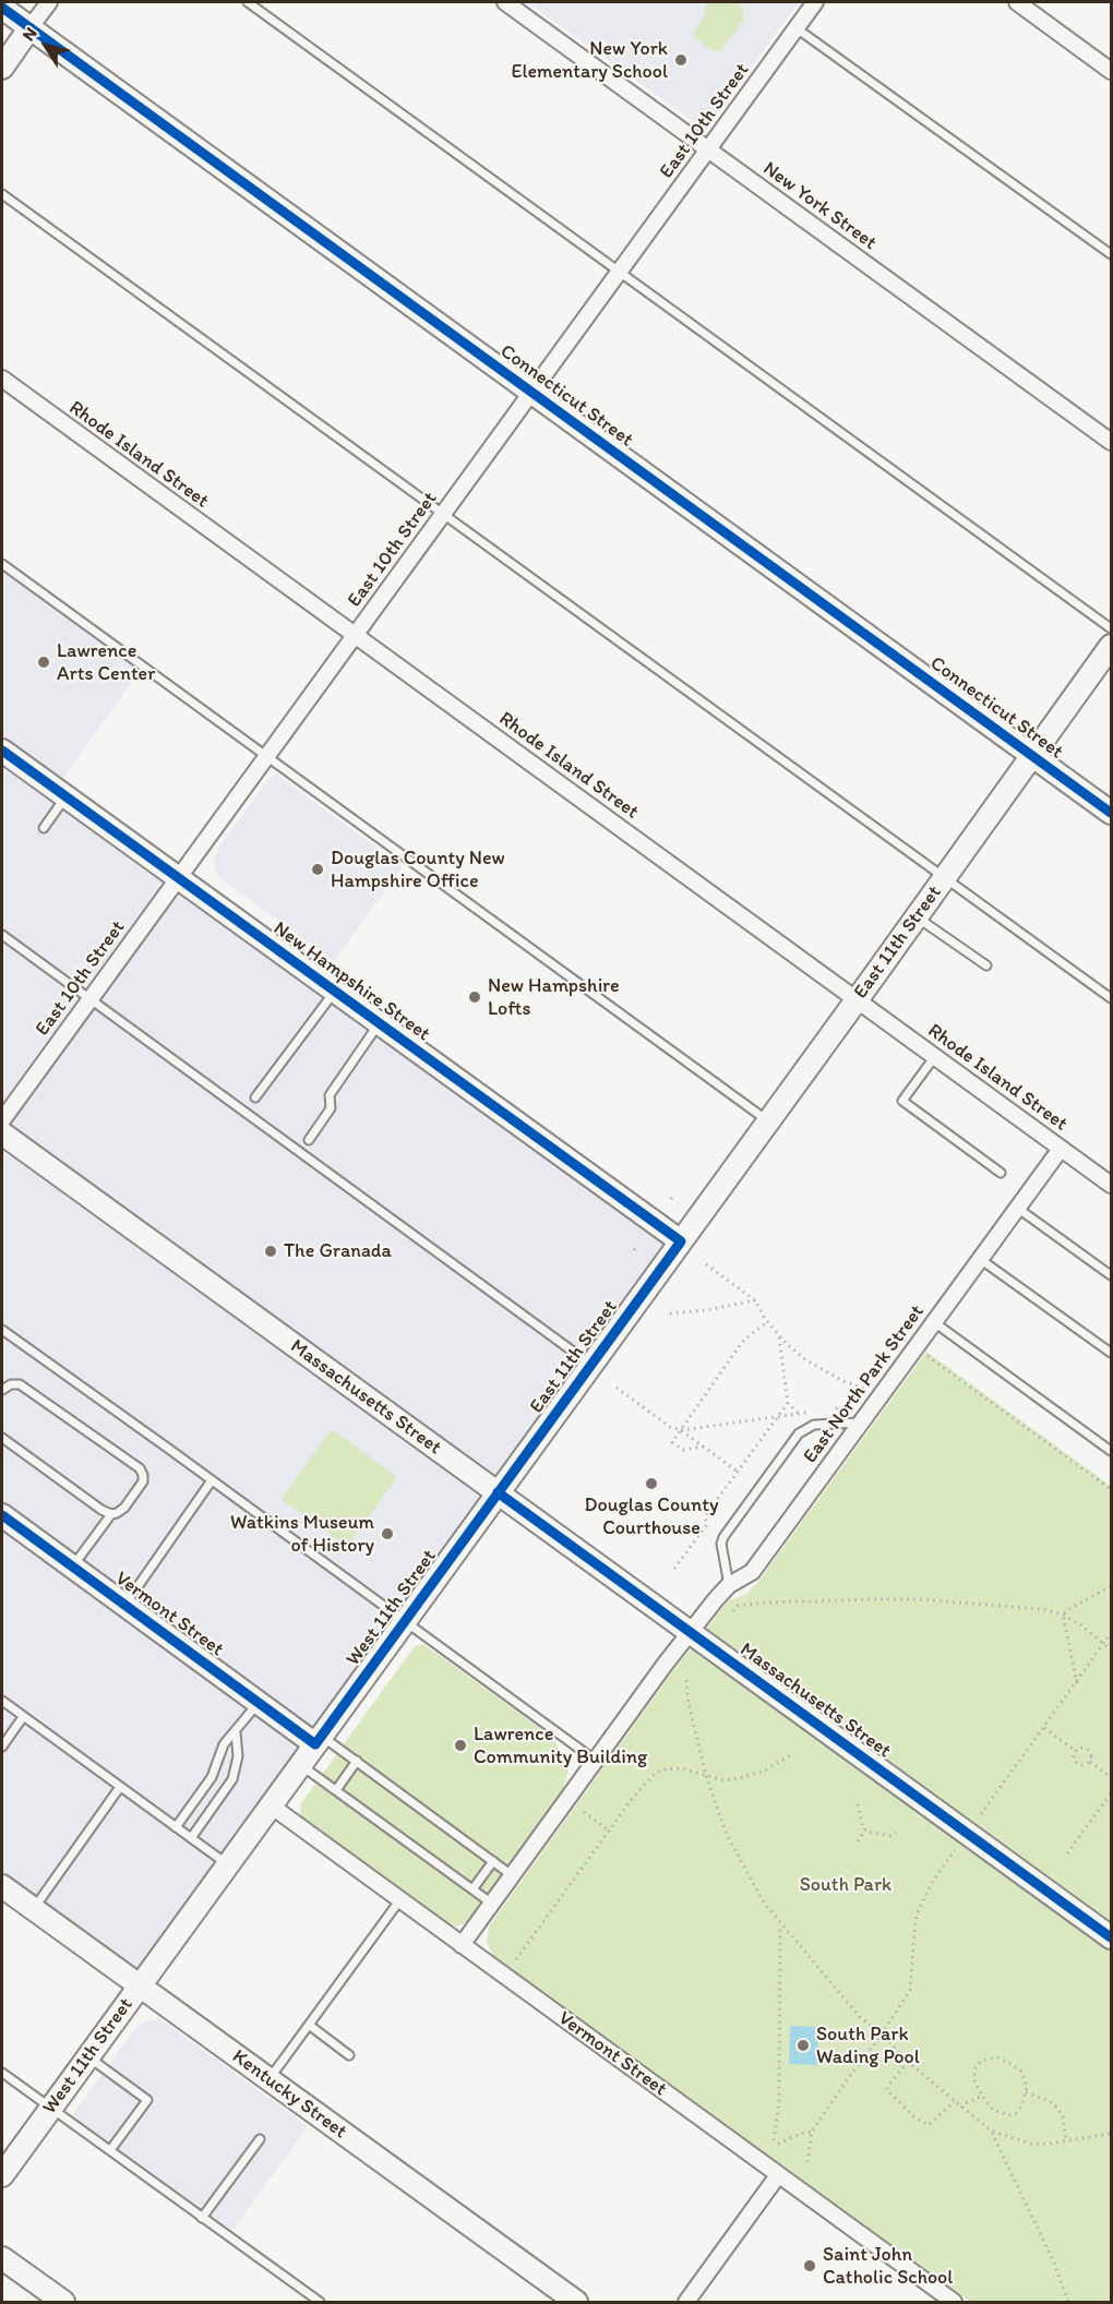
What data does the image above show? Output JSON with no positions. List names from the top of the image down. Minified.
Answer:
{"streets":{"main road":["Connecticut Street","East 11th Street","New Hampshire Street","Massachusetts Street","West 11th Street","Vermont Street","Kentucky Street"],"street":["East 10th Street","New York Street","Rhode Island Street","East North Park Street"]},"crossings":[["East 10th Street","New York Street"],["East 10th Street","Connecticut Street"],["East 10th Street","Rhode Island Street"],["East 10th Street","New Hampshire Street"],["Connecticut Street","East 11th Street"],["Rhode Island Street","East 11th Street"],["Rhode Island Street","East North Park Street"],["East 11th Street","New Hampshire Street"],["East 11th Street","Massachusetts Street"],["East 11th Street","West 11th Street"],["East North Park Street","Massachusetts Street"],["East North Park Street","Vermont Street"],["Massachusetts Street","West 11th Street"],["West 11th Street","Vermont Street"],["West 11th Street","Kentucky Street"]],"parks":["South Park"],"places":["New York Elementary School","Lawrence Arts Center","Douglas County New Hampshire Office","New Hampshire Lofts","The Granada","Douglas County Courthouse","Watkins Museum of History","Lawrence Community Building","South Park Wading Pool","Saint John Catholic School"],"north":"top left"}
